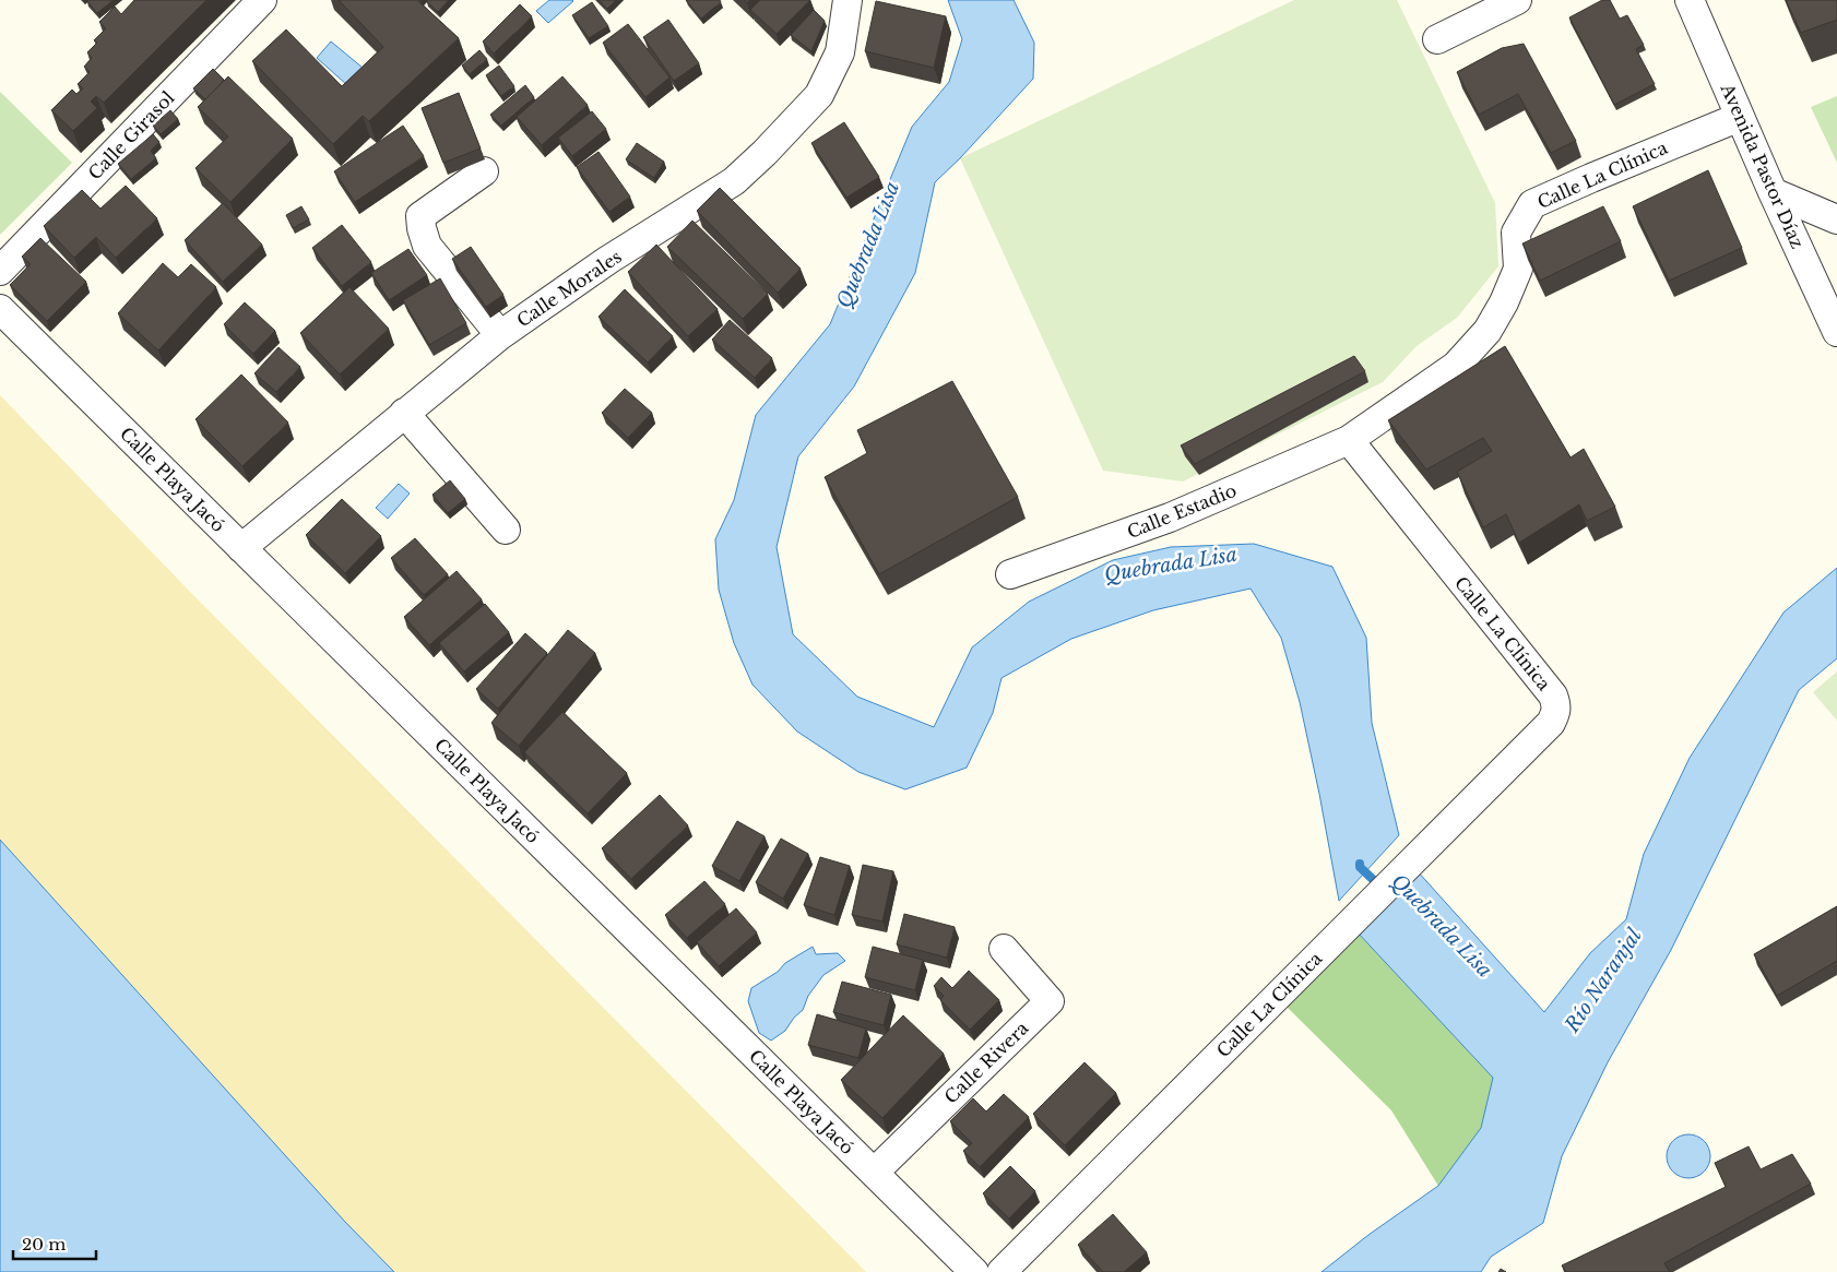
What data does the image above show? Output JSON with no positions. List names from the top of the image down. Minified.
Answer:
{"streets":{"street":["Calle Girasol","Avenida Pastor Díaz","Calle La Clínica","Calle Morales","Calle Playa Jacó","Calle Estadio","Calle Rivera"]},"crossings":[["Avenida Pastor Díaz","Calle La Clínica"],["Calle La Clínica","Calle Estadio"],["Calle Morales","Calle Playa Jacó"],["Calle Playa Jacó","Calle Rivera"]],"water":["Quebrada Lisa","Río Naranjal"],"scale_bar":"20 m"}
